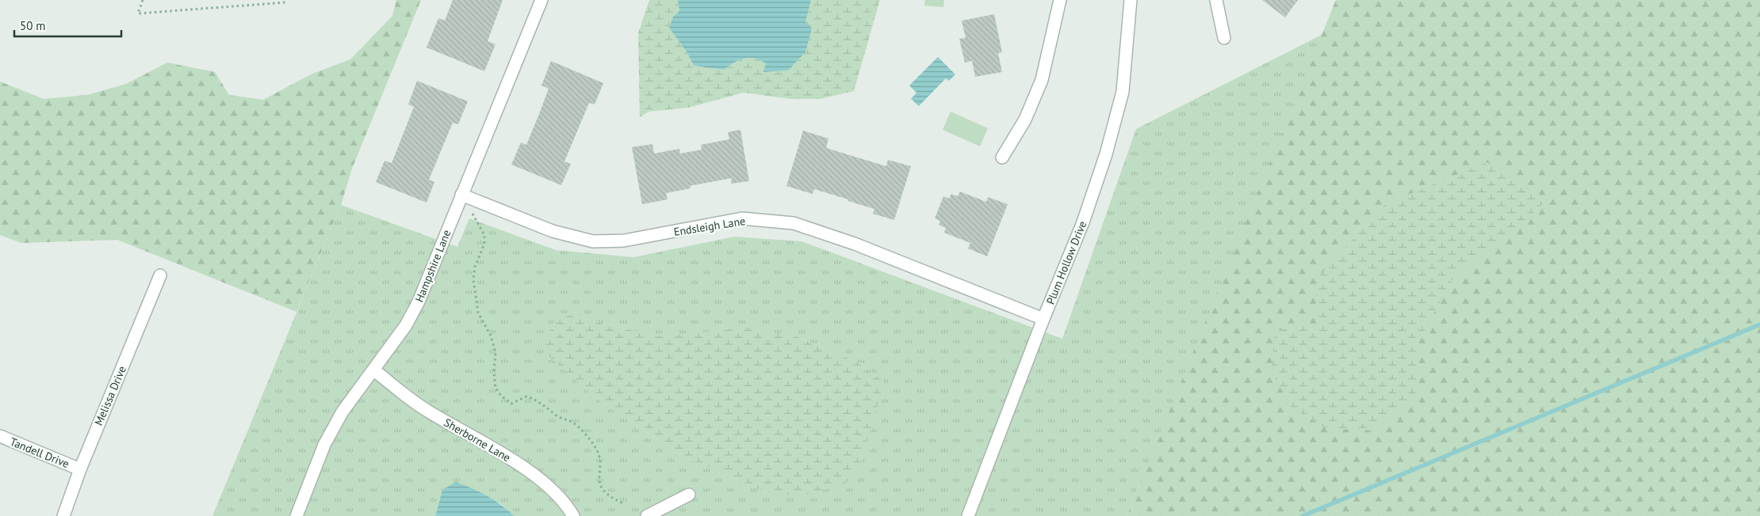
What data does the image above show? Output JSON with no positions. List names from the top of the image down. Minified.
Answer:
{"streets":{"street":["Endsleigh Lane","Plum Hollow Drive","Hampshire Lane","Melissa Drive","Sherborne Lane","Tandell Drive"]},"crossings":[["Endsleigh Lane","Plum Hollow Drive"],["Endsleigh Lane","Hampshire Lane"],["Hampshire Lane","Sherborne Lane"],["Melissa Drive","Tandell Drive"]],"scale_bar":"50 m"}
